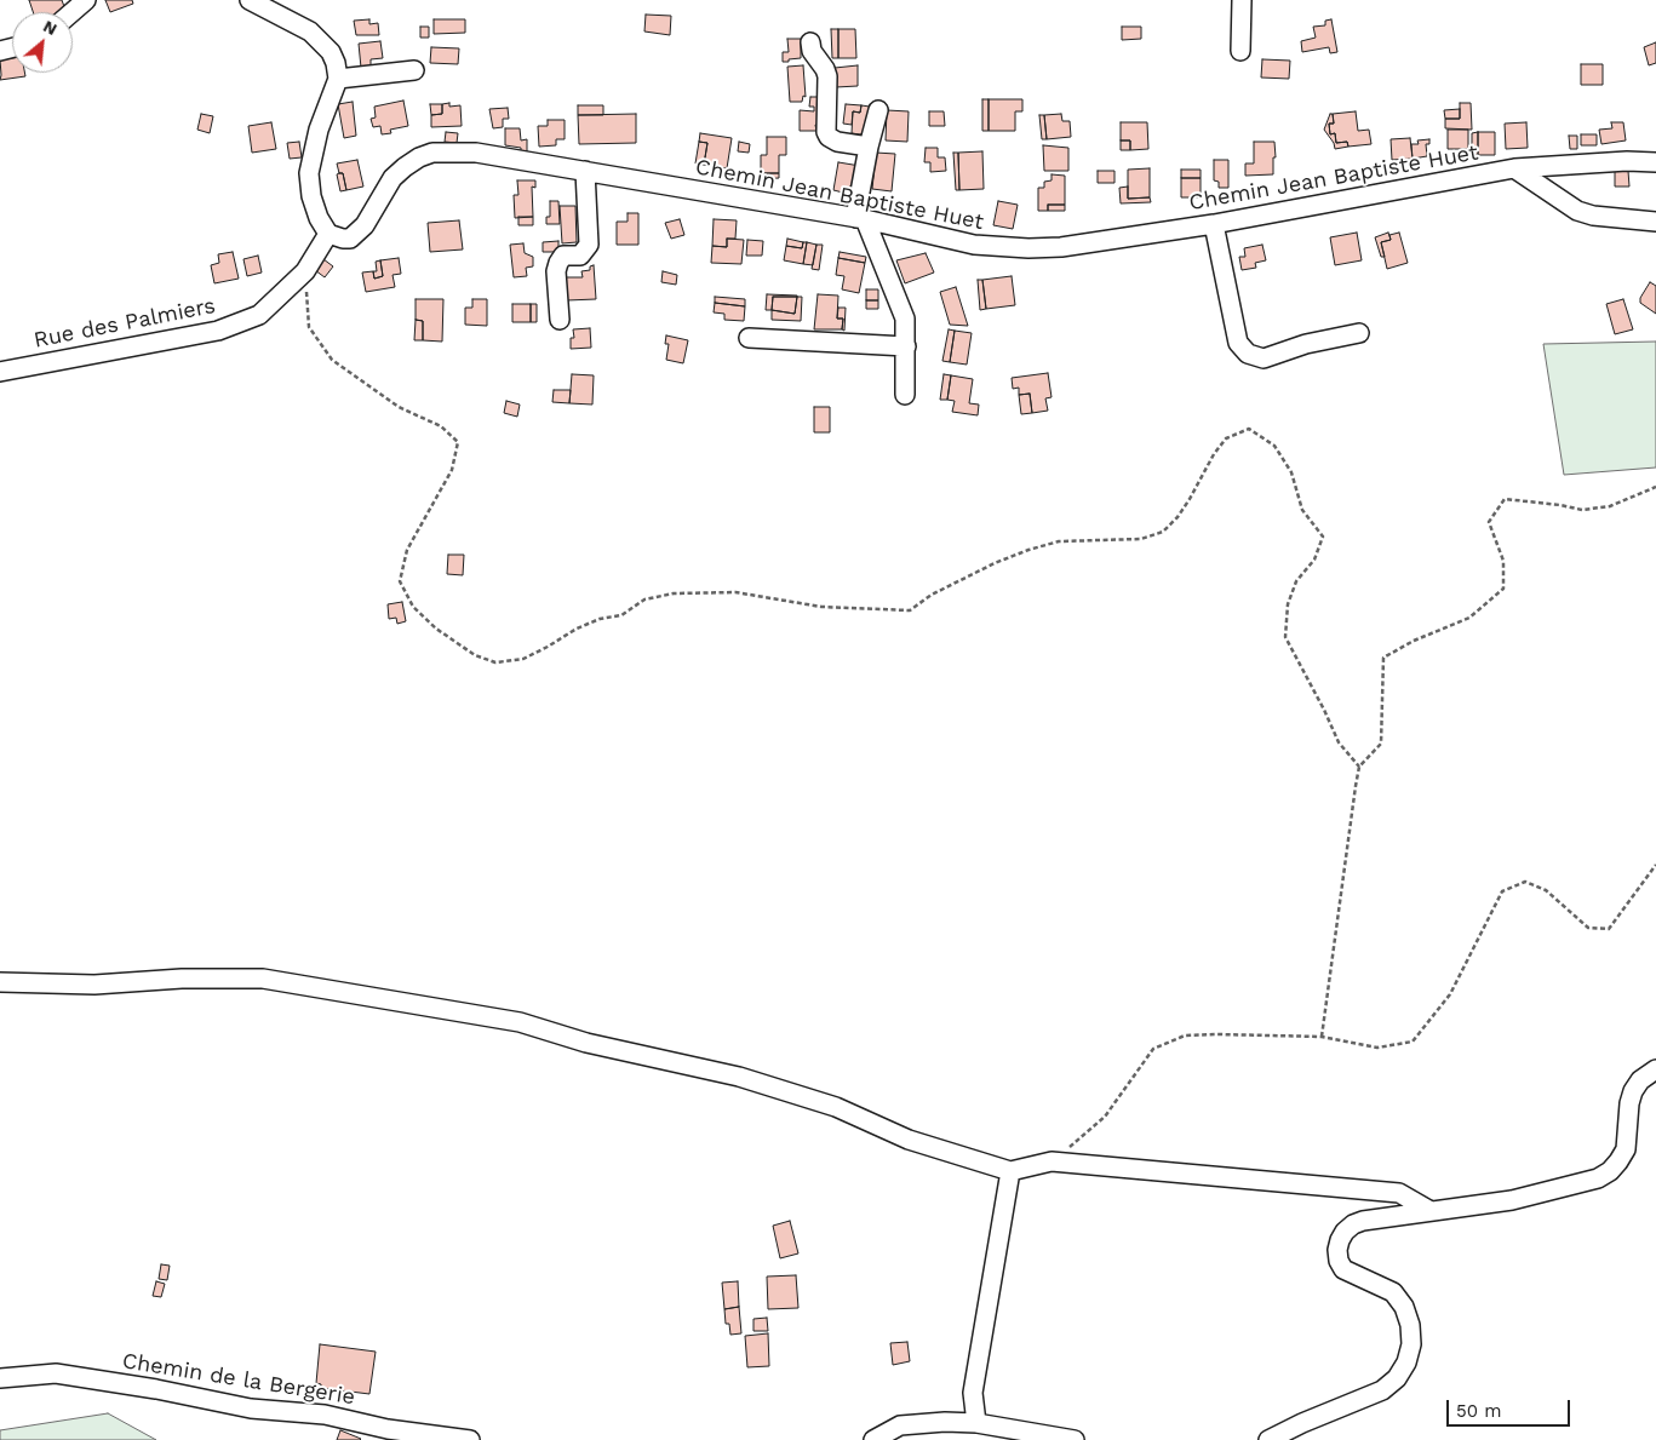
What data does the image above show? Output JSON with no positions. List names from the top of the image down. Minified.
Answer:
{"streets":{"street":["Chemin Jean Baptiste Huet","Rue des Palmiers","Chemin de la Bergerie"]},"crossings":[["Chemin Jean Baptiste Huet","Rue des Palmiers"]],"scale_bar":"50 m","north":"top right"}
